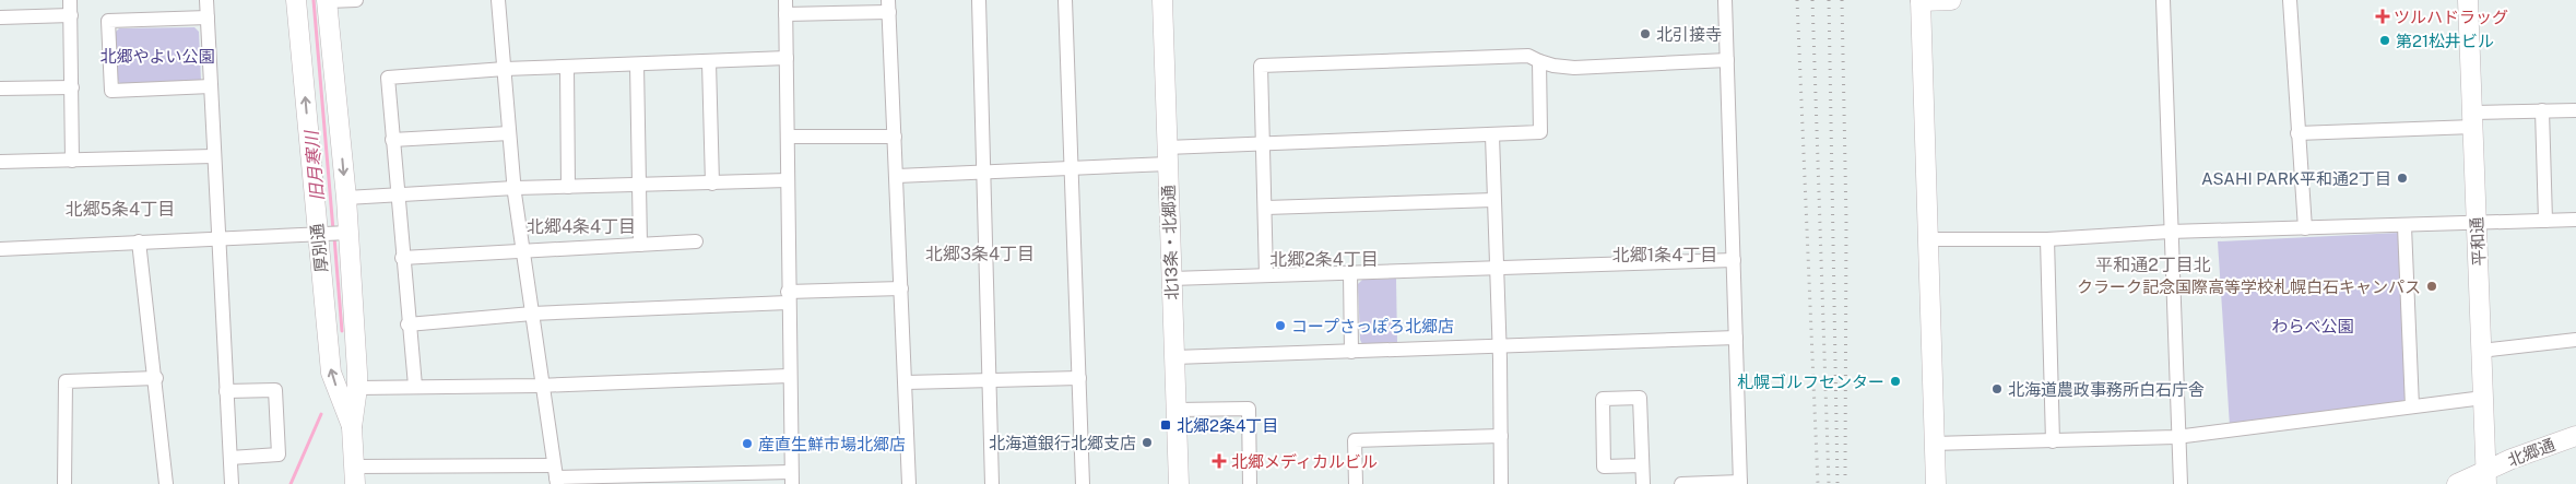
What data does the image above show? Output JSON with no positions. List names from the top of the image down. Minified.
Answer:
{"streets":{"street":["平和通","北13条・北郷通","厚別通","北郷通"]},"crossings":[["平和通","北郷通"]],"districts":["北郷5条4丁目","北郷4条4丁目","北郷3条4丁目","北郷1条4丁目","北郷2条4丁目","平和通2丁目北"],"water":["旧月寒川"],"parks":["北郷やよい公園","わらべ公園"],"places":{"health":["ツルハドラッグ","北郷メディカルビル"],"other":["北引接寺","第21松井ビル","ASAHI PARK平和通2丁目","クラーク記念国際高等学校札幌白石キャンパス","コープさっぽろ北郷店","札幌ゴルフセンター","北海道農政事務所白石庁舎","北海道銀行北郷支店","産直生鮮市場北郷店"],"transit":["北郷2条4丁目"]}}
